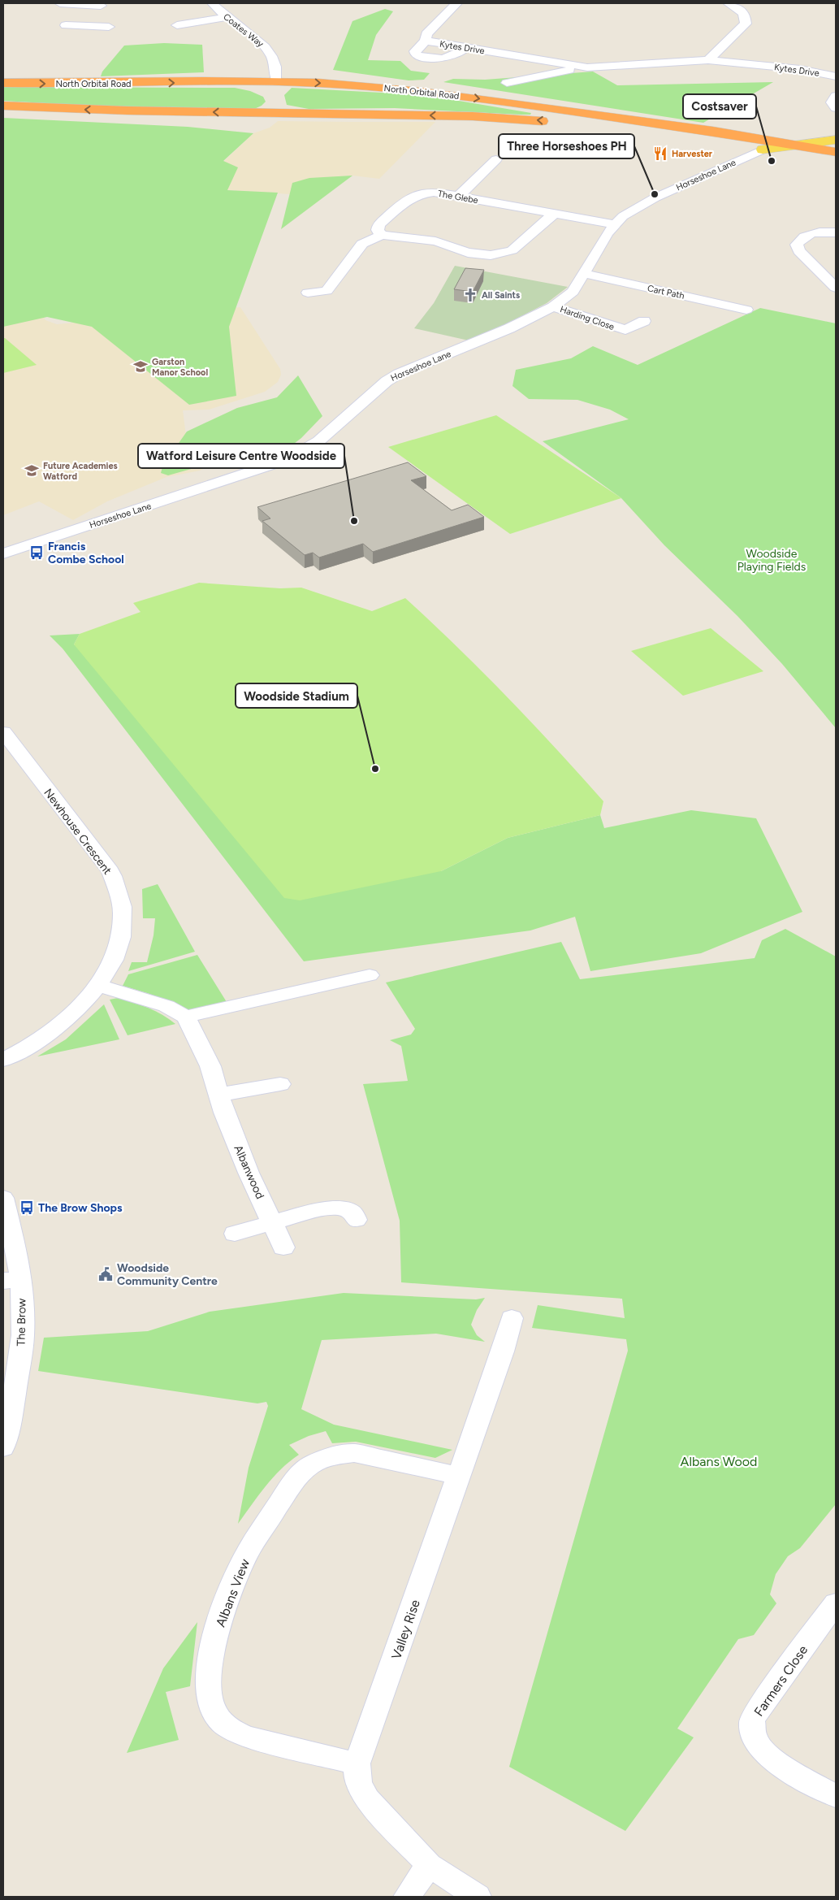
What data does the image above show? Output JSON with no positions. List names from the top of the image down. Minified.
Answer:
{"streets":{"highway":["North Orbital Road"],"street":["Coates Way","Kytes Drive","Horseshoe Lane","The Glebe","Cart Path","Harding Close","Newhouse Crescent","Albanwood","The Brow","Albans View","Valley Rise","Farmers Close"]},"crossings":[["Coates Way","North Orbital Road"],["North Orbital Road","Horseshoe Lane"],["Horseshoe Lane","The Glebe"],["Horseshoe Lane","Cart Path"],["Horseshoe Lane","Harding Close"],["Albans View","Valley Rise"]],"parks":["Woodside Playing Fields","Albans Wood"],"places":{"restaurant":["Harvester"],"other":["Costsaver","Three Horseshoes PH","Watford Leisure Centre Woodside","Woodside Stadium"],"church":["All Saints"],"school or university":["Garston Manor School","Future Academies Watford"],"bus stop":["Francis Combe School","The Brow Shops"],"public building":["Woodside Community Centre"]}}
